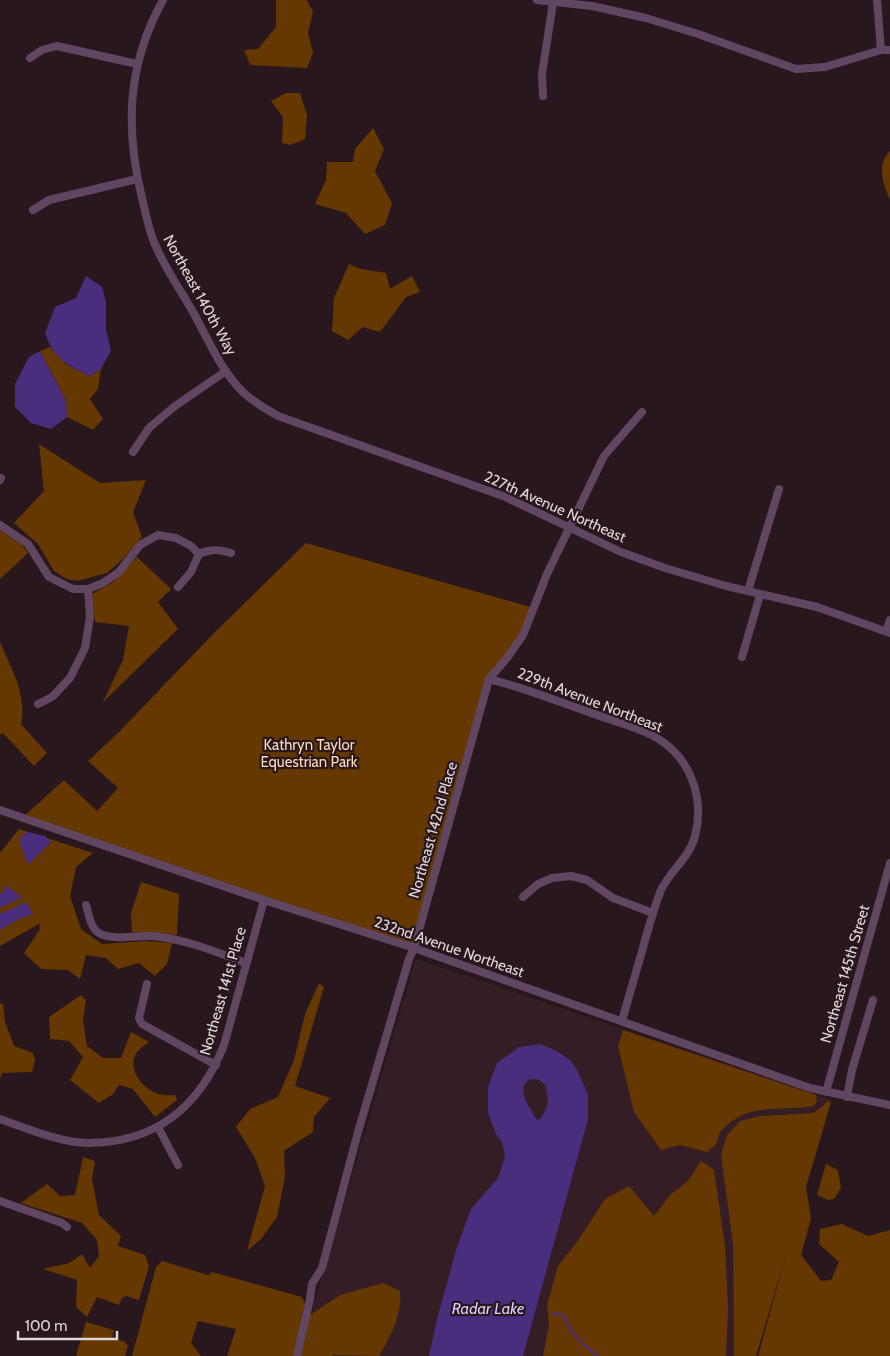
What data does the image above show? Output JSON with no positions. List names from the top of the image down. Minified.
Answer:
{"streets":{"street":["Northeast 140th Way","227th Avenue Northeast","229th Avenue Northeast","Northeast 142nd Place","232nd Avenue Northeast","Northeast 145th Street","Northeast 141st Place"]},"crossings":[["Northeast 140th Way","227th Avenue Northeast"],["227th Avenue Northeast","Northeast 142nd Place"],["229th Avenue Northeast","Northeast 142nd Place"],["229th Avenue Northeast","232nd Avenue Northeast"],["Northeast 142nd Place","232nd Avenue Northeast"],["232nd Avenue Northeast","Northeast 145th Street"],["232nd Avenue Northeast","Northeast 141st Place"]],"water":["Radar Lake"],"parks":["Kathryn Taylor Equestrian Park"],"scale_bar":"100 m"}
